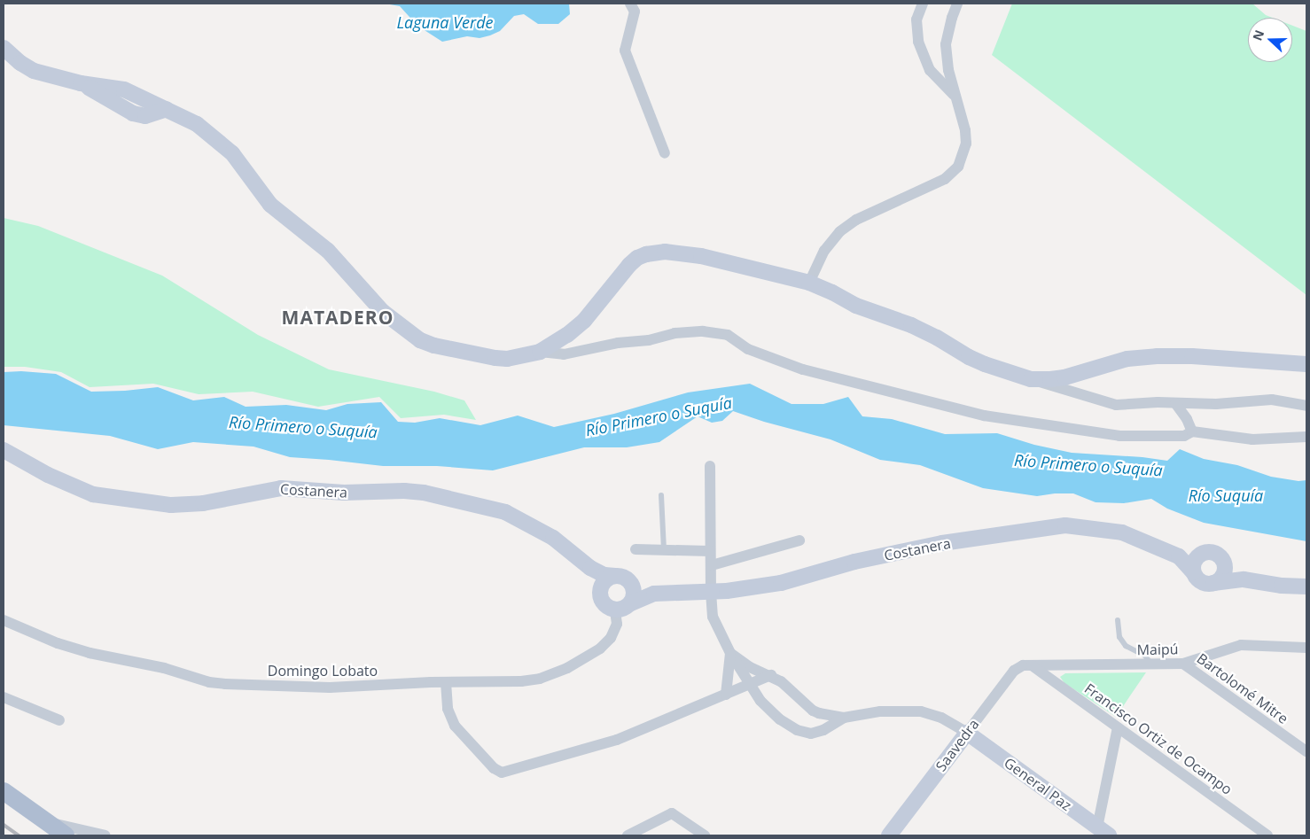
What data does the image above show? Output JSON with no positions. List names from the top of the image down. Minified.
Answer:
{"streets":{"street":["Costanera","Maipú","Domingo Lobato","Bartolomé Mitre","Francisco Ortiz de Ocampo","Saavedra","General Paz"]},"crossings":[["Costanera","Domingo Lobato"],["Maipú","Bartolomé Mitre"],["Maipú","Francisco Ortiz de Ocampo"],["Maipú","Saavedra"],["Francisco Ortiz de Ocampo","Saavedra"],["Saavedra","General Paz"]],"districts":["MATADERO"],"water":["Laguna Verde","Río Primero o Suquía","Río Suquía"],"north":"left"}
